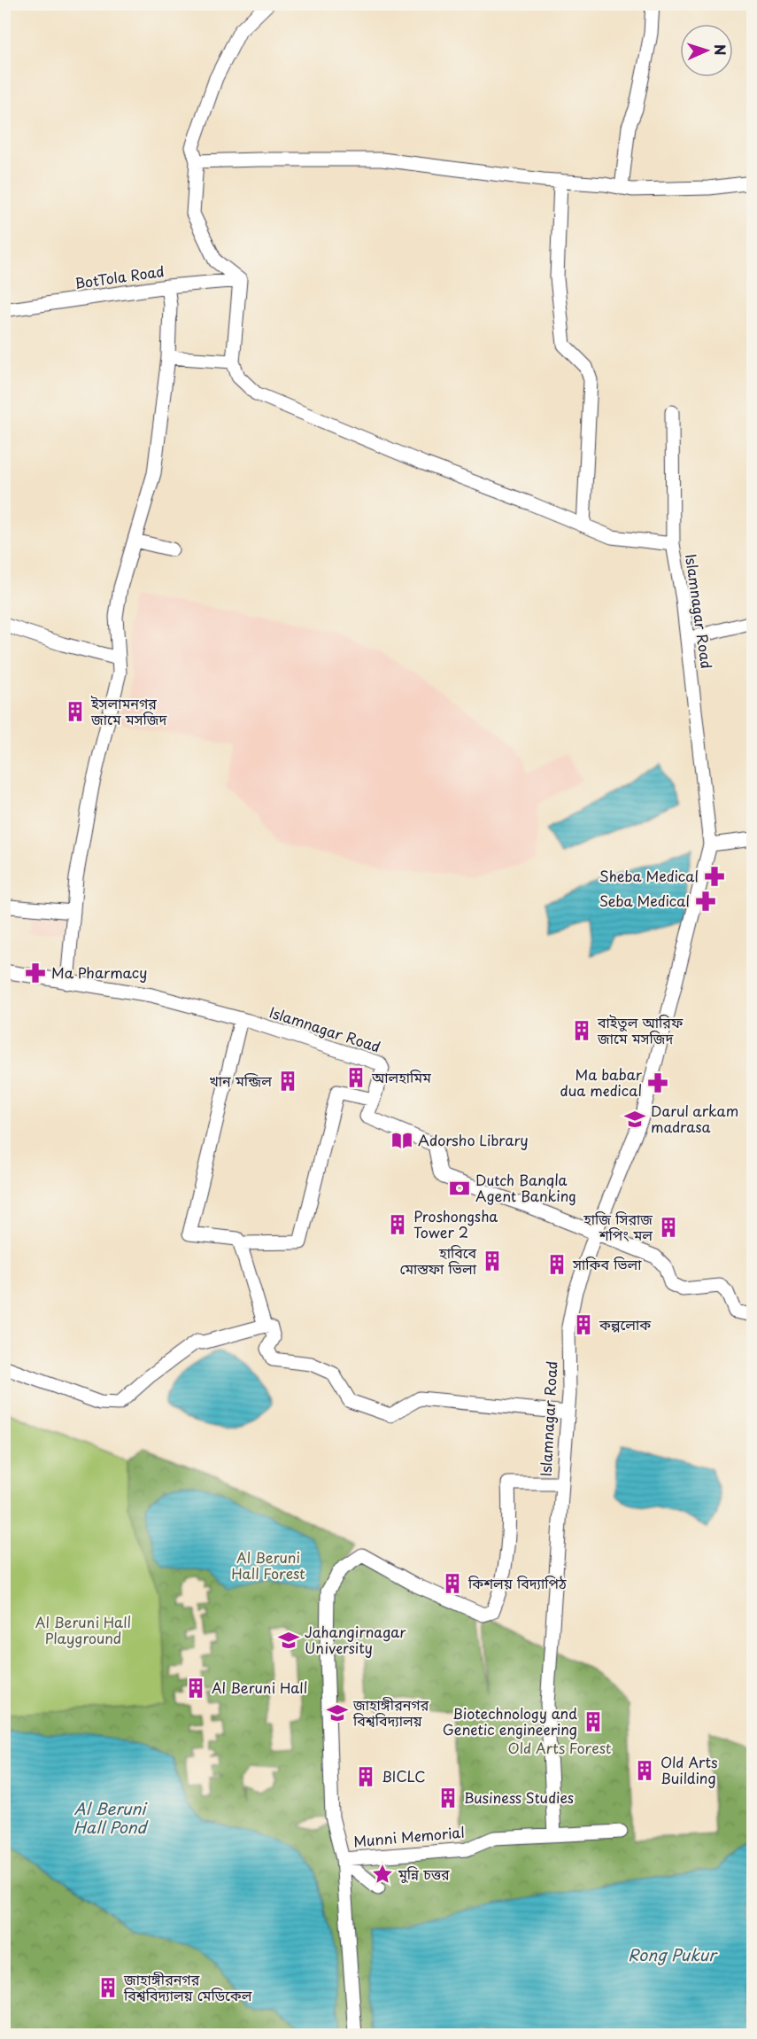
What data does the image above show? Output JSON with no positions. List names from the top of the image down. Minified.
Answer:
{"streets":{"street":["BotTola Road","Islamnagar Road","Munni Memorial"]},"crossings":[["Islamnagar Road","Munni Memorial"]],"water":["Al Beruni Hall Pond","Rong Pukur"],"parks":["Al Beruni Hall Forest","Al Beruni Hall Playground","Old Arts Forest"],"places":{"building":["ইসলামনগর জামে মসজিদ","বাইতুল আরিফ জামে মসজিদ","আলহামিম","খান মন্জিল","Proshongsha Tower 2","হাজি সিরাজ শপিং মল","হাবিবে মোস্তফা ভিলা","সাকিব ভিলা","কল্পলোক","কিশলয় বিদ্যাপিঠ","Al Beruni Hall","Biotechnology and Genetic engineering","Old Arts Building","BICLC","Business Studies","জাহাঙ্গীরনগর বিশ্ববিদ্যালয় মেডিকেল"],"pharmacy":["Sheba Medical","Seba Medical","Ma Pharmacy","Ma babar dua medical"],"school or university":["Darul arkam madrasa","Jahangirnagar University","জাহাঙ্গীরনগর বিশ্ববিদ্যালয়"],"library":["Adorsho Library"],"bank":["Dutch Bangla Agent Banking"],"place":["মুন্নি চত্তর"]},"north":"right"}
